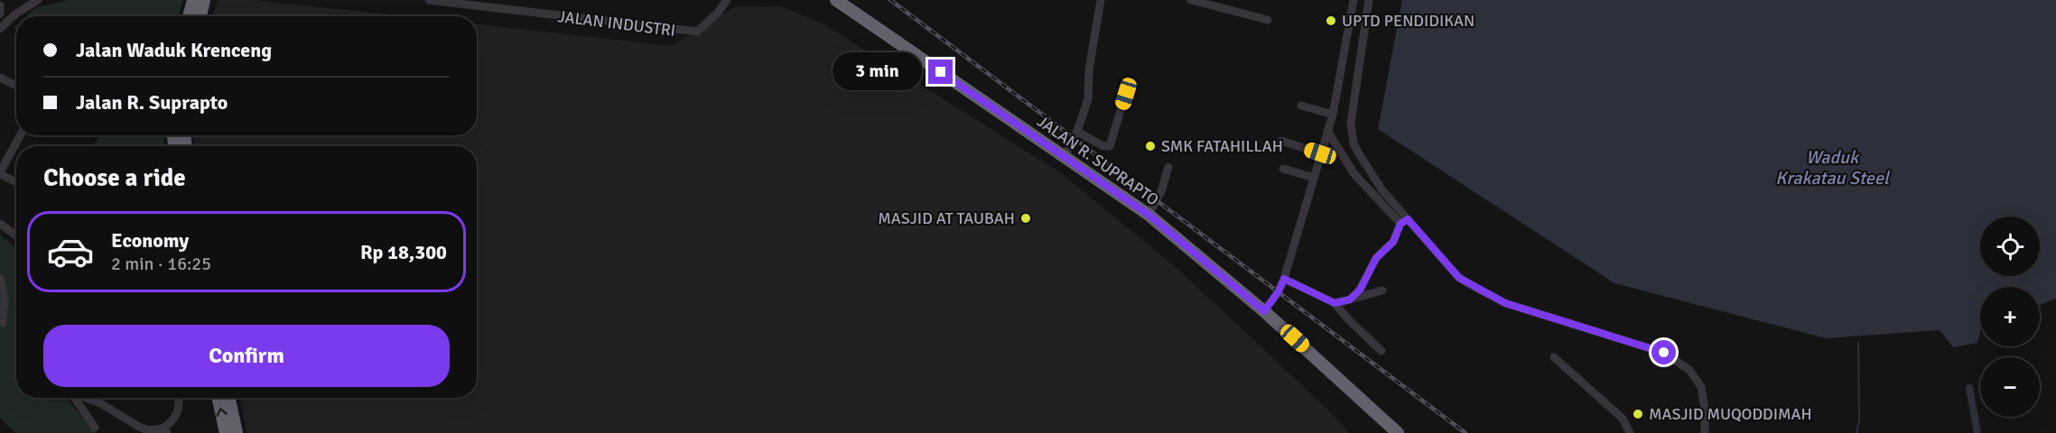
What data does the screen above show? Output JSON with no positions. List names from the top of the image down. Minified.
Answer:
{"streets":{"highway":["JALAN R. SUPRAPTO"],"street":["JALAN INDUSTRI"]},"water":["Waduk Krakatau Steel"],"places":["UPTD PENDIDIKAN","SMK FATAHILLAH","MASJID AT TAUBAH","MASJID MUQODDIMAH"],"page":{"banner":["Jalan Waduk Krenceng","Jalan R. Suprapto"],"bubble":"3 min","heading":"Choose a ride","list":[{"name":"Economy","note":"2 min · 16:25","value":"Rp 18,300"}],"map_buttons":["+","−"],"buttons":"Confirm"}}
